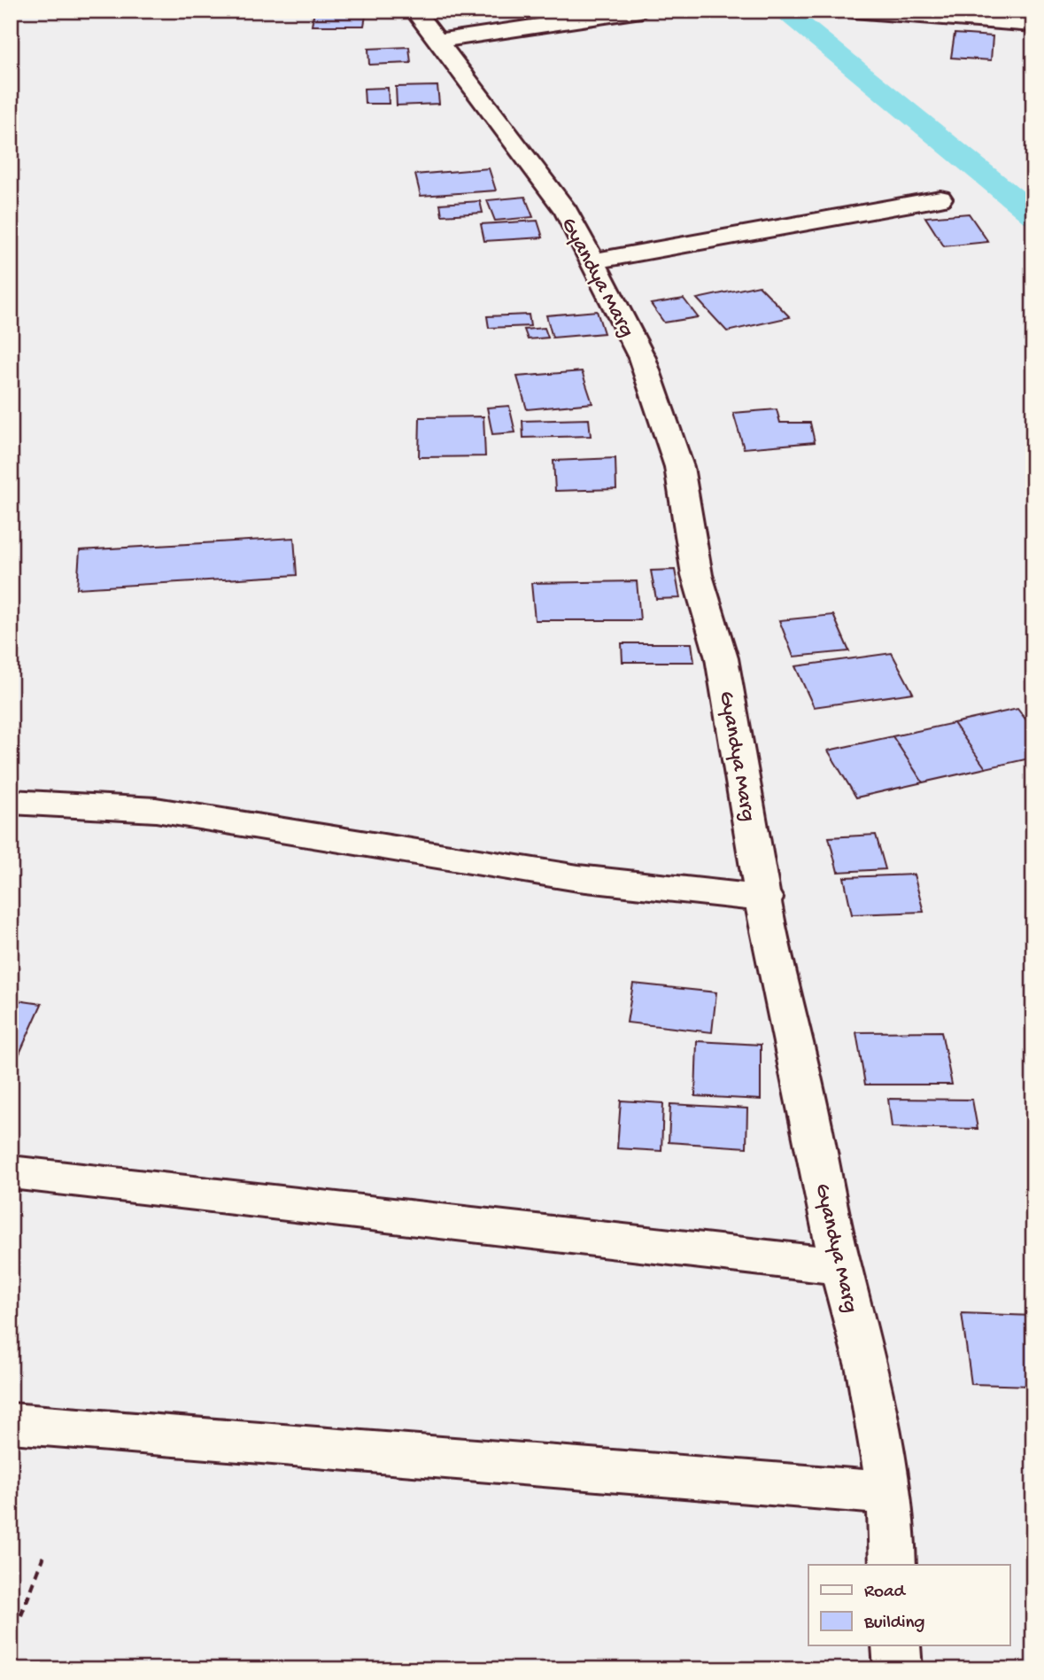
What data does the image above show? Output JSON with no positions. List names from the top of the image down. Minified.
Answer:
{"streets":{"street":["Gyandya Marg"]},"legend":["Road","Building"]}
